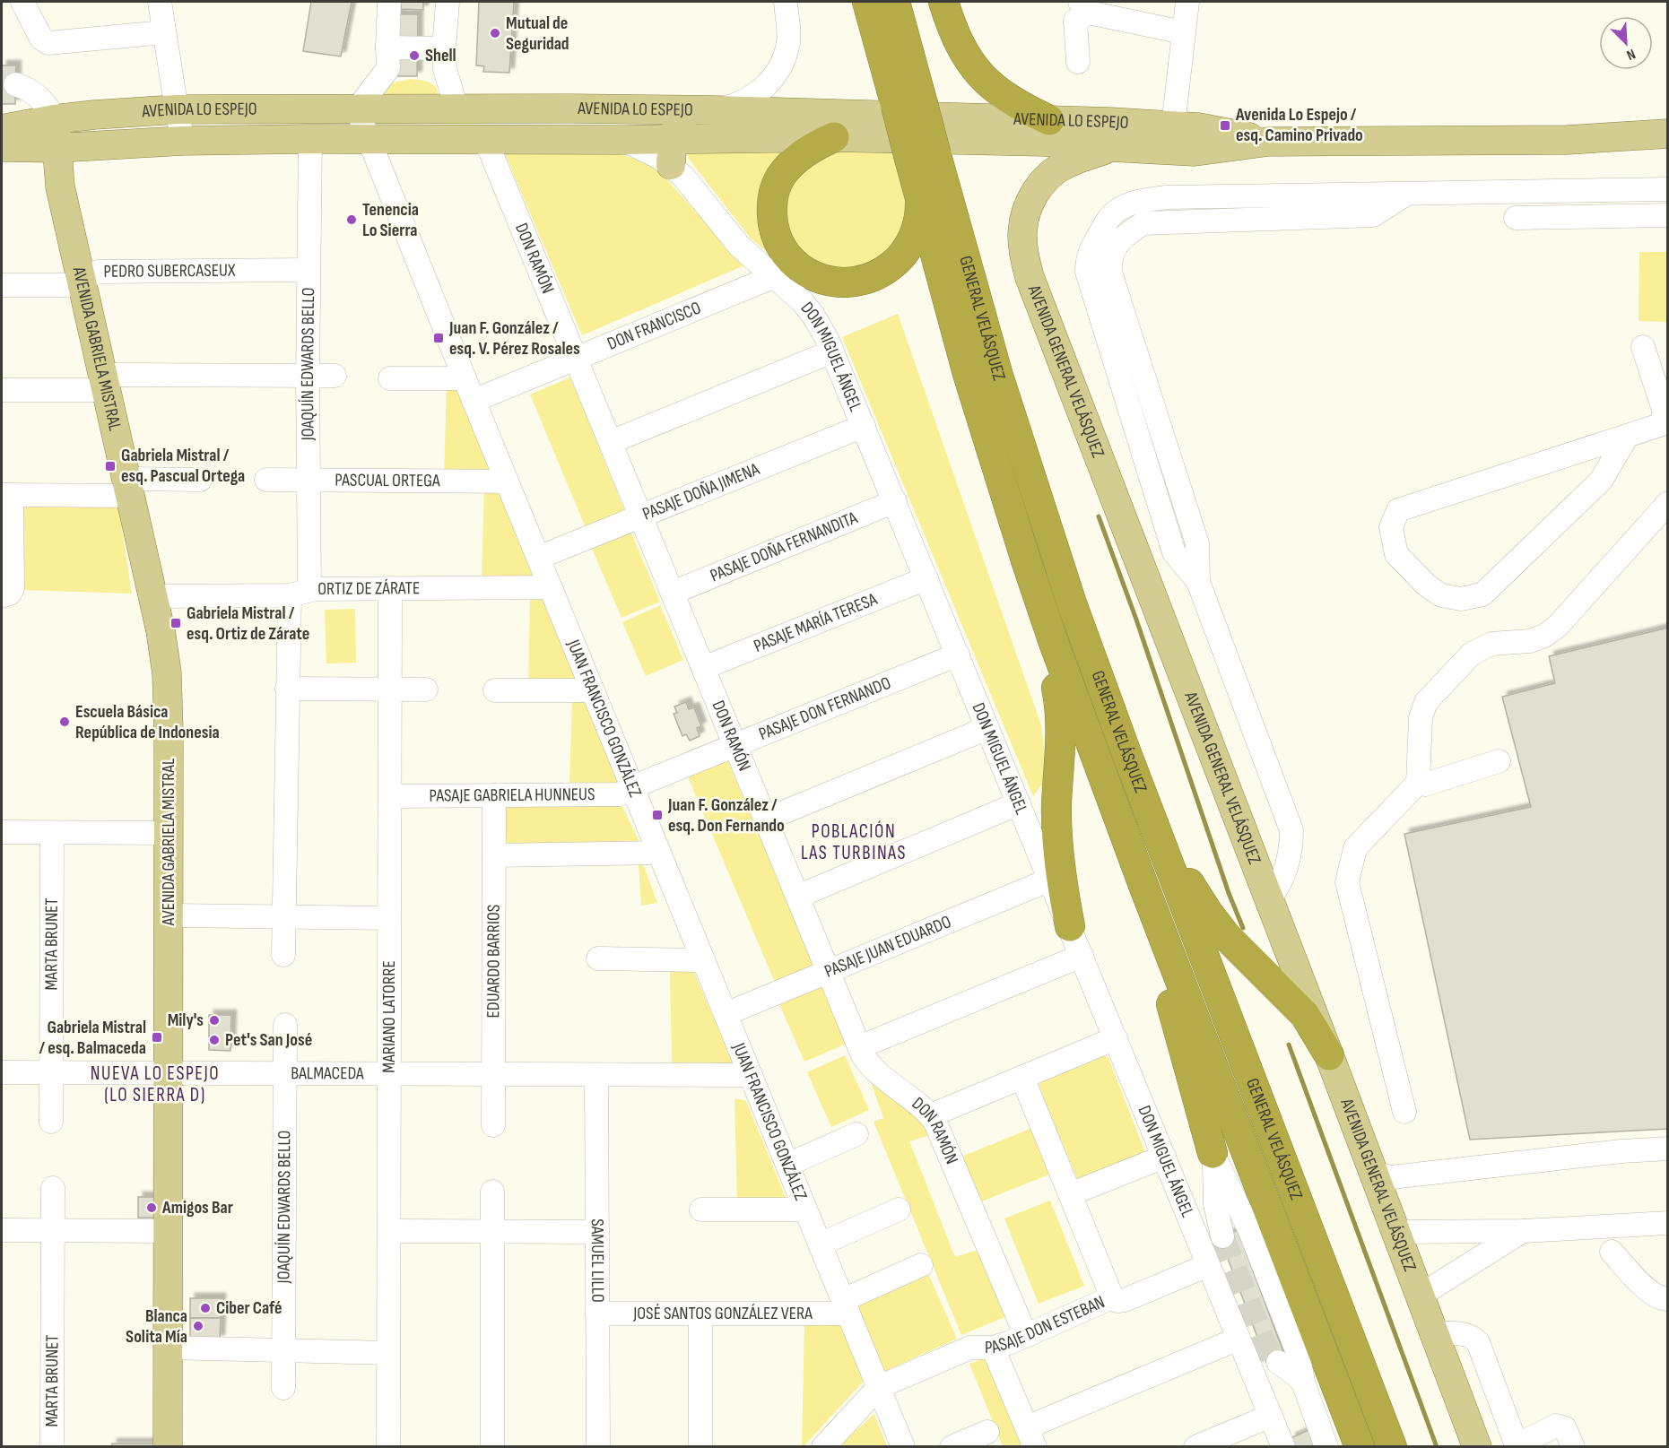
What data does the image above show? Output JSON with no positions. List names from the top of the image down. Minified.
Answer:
{"streets":{"highway":["GENERAL VELÁSQUEZ"],"main road":["AVENIDA LO ESPEJO","AVENIDA GABRIELA MISTRAL","AVENIDA GENERAL VELÁSQUEZ"],"street":["DON RAMÓN","PEDRO SUBERCASEUX","DON FRANCISCO","DON MIGUEL ÁNGEL","JOAQUÍN EDWARDS BELLO","PASCUAL ORTEGA","PASAJE DOÑA JIMENA","PASAJE DOÑA FERNANDITA","ORTIZ DE ZÁRATE","PASAJE MARÍA TERESA","PASAJE DON FERNANDO","JUAN FRANCISCO GONZÁLEZ","PASAJE GABRIELA HUNNEUS","MARTA BRUNET","PASAJE JUAN EDUARDO","EDUARDO BARRIOS","MARIANO LATORRE","BALMACEDA","SAMUEL LILLO","JOSÉ SANTOS GONZÁLEZ VERA","PASAJE DON ESTEBAN"]},"crossings":[["AVENIDA LO ESPEJO","DON RAMÓN"],["AVENIDA LO ESPEJO","AVENIDA GABRIELA MISTRAL"],["AVENIDA LO ESPEJO","DON MIGUEL ÁNGEL"],["AVENIDA LO ESPEJO","JOAQUÍN EDWARDS BELLO"],["AVENIDA LO ESPEJO","AVENIDA GENERAL VELÁSQUEZ"],["AVENIDA LO ESPEJO","JUAN FRANCISCO GONZÁLEZ"],["DON RAMÓN","DON FRANCISCO"],["DON RAMÓN","PASAJE DOÑA JIMENA"],["DON RAMÓN","PASAJE DOÑA FERNANDITA"],["DON RAMÓN","PASAJE MARÍA TERESA"],["DON RAMÓN","PASAJE DON FERNANDO"],["DON RAMÓN","PASAJE JUAN EDUARDO"],["DON RAMÓN","PASAJE DON ESTEBAN"],["PEDRO SUBERCASEUX","AVENIDA GABRIELA MISTRAL"],["PEDRO SUBERCASEUX","JOAQUÍN EDWARDS BELLO"],["DON FRANCISCO","DON MIGUEL ÁNGEL"],["DON FRANCISCO","JUAN FRANCISCO GONZÁLEZ"],["AVENIDA GABRIELA MISTRAL","ORTIZ DE ZÁRATE"],["AVENIDA GABRIELA MISTRAL","BALMACEDA"],["DON MIGUEL ÁNGEL","PASAJE DOÑA JIMENA"],["DON MIGUEL ÁNGEL","PASAJE DOÑA FERNANDITA"],["DON MIGUEL ÁNGEL","PASAJE MARÍA TERESA"],["DON MIGUEL ÁNGEL","PASAJE DON FERNANDO"],["DON MIGUEL ÁNGEL","PASAJE JUAN EDUARDO"],["DON MIGUEL ÁNGEL","PASAJE DON ESTEBAN"],["JOAQUÍN EDWARDS BELLO","PASCUAL ORTEGA"],["JOAQUÍN EDWARDS BELLO","ORTIZ DE ZÁRATE"],["JOAQUÍN EDWARDS BELLO","BALMACEDA"],["PASCUAL ORTEGA","JUAN FRANCISCO GONZÁLEZ"],["PASAJE DOÑA JIMENA","JUAN FRANCISCO GONZÁLEZ"],["ORTIZ DE ZÁRATE","JUAN FRANCISCO GONZÁLEZ"],["ORTIZ DE ZÁRATE","MARIANO LATORRE"],["PASAJE DON FERNANDO","JUAN FRANCISCO GONZÁLEZ"],["PASAJE DON FERNANDO","PASAJE GABRIELA HUNNEUS"],["JUAN FRANCISCO GONZÁLEZ","PASAJE GABRIELA HUNNEUS"],["JUAN FRANCISCO GONZÁLEZ","PASAJE JUAN EDUARDO"],["JUAN FRANCISCO GONZÁLEZ","BALMACEDA"],["JUAN FRANCISCO GONZÁLEZ","JOSÉ SANTOS GONZÁLEZ VERA"],["JUAN FRANCISCO GONZÁLEZ","PASAJE DON ESTEBAN"],["PASAJE GABRIELA HUNNEUS","EDUARDO BARRIOS"],["PASAJE GABRIELA HUNNEUS","MARIANO LATORRE"],["MARTA BRUNET","BALMACEDA"],["EDUARDO BARRIOS","BALMACEDA"],["MARIANO LATORRE","BALMACEDA"],["BALMACEDA","SAMUEL LILLO"],["SAMUEL LILLO","JOSÉ SANTOS GONZÁLEZ VERA"]],"districts":["POBLACIÓN LAS TURBINAS","NUEVA LO ESPEJO (LO SIERRA D)"],"places":{"other":["Mutual de Seguridad","Shell","Tenencia Lo Sierra","Escuela Básica República de Indonesia","Mily's","Pet's San José","Amigos Bar","Ciber Café","Blanca Solita Mía"],"transit":["Avenida Lo Espejo / esq. Camino Privado","Juan F. González / esq. V. Pérez Rosales","Gabriela Mistral / esq. Pascual Ortega","Gabriela Mistral / esq. Ortiz de Zárate","Juan F. González / esq. Don Fernando","Gabriela Mistral / esq. Balmaceda"]},"north":"bottom right"}
